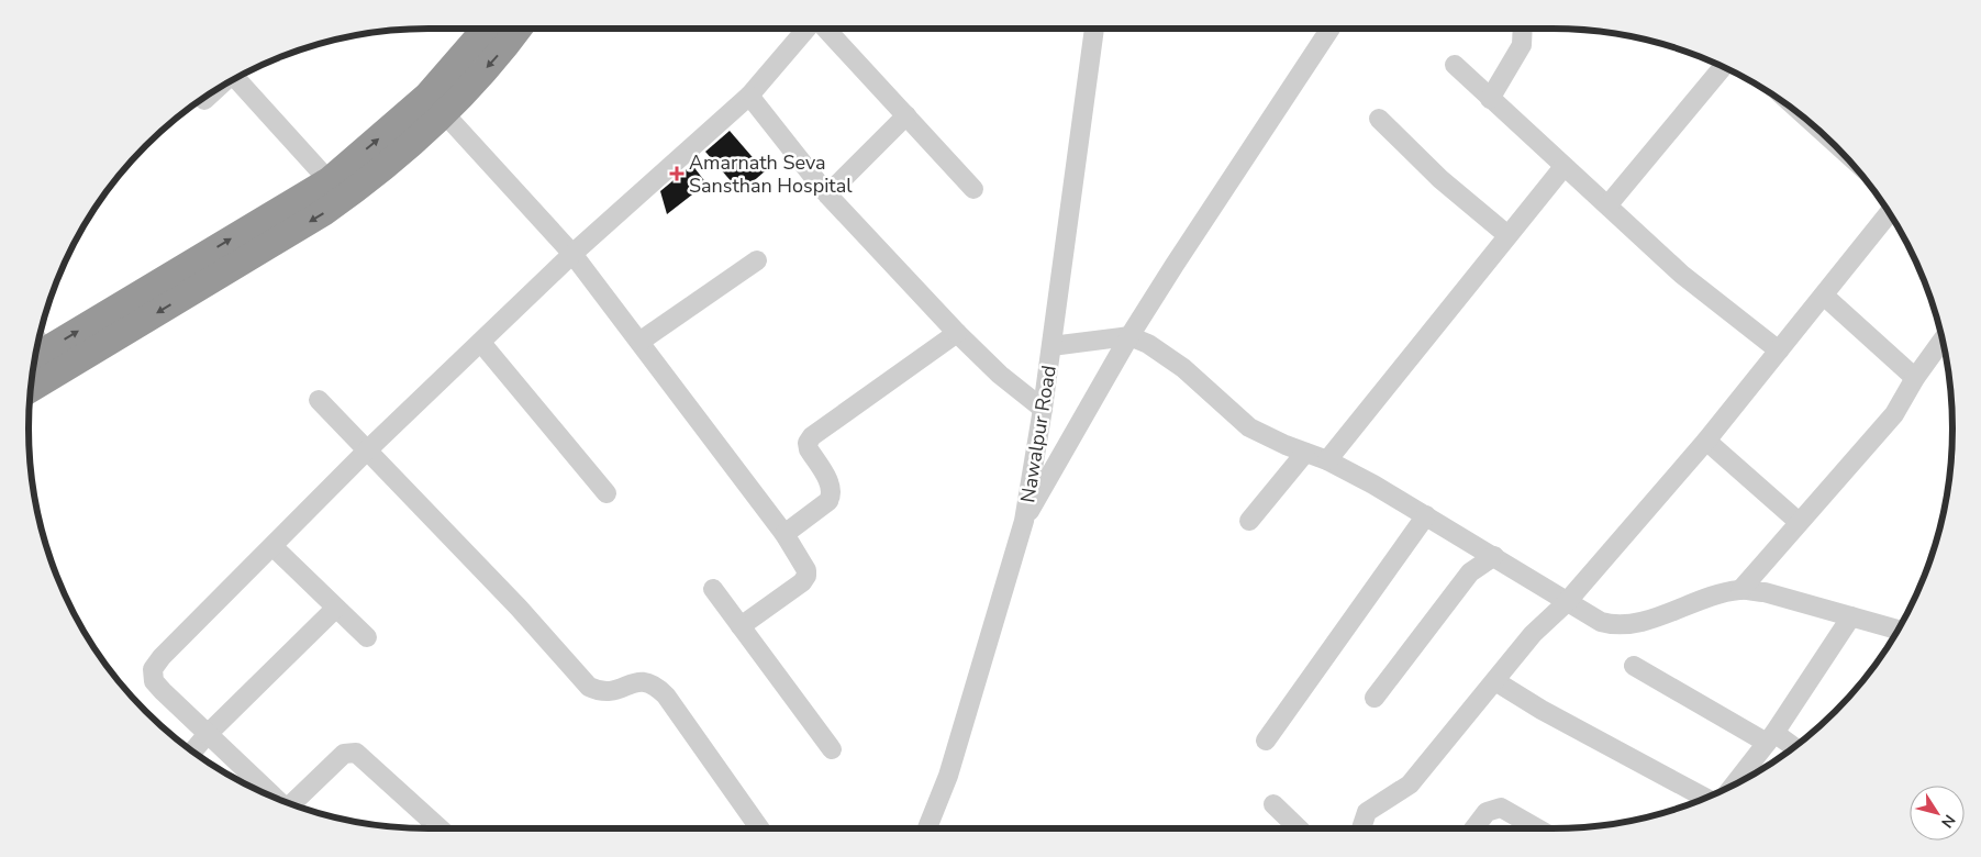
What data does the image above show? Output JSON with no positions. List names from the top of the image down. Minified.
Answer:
{"streets":{"street":["Nawalpur Road"]},"places":{"health":["Amarnath Seva Sansthan Hospital"]},"north":"bottom right"}
